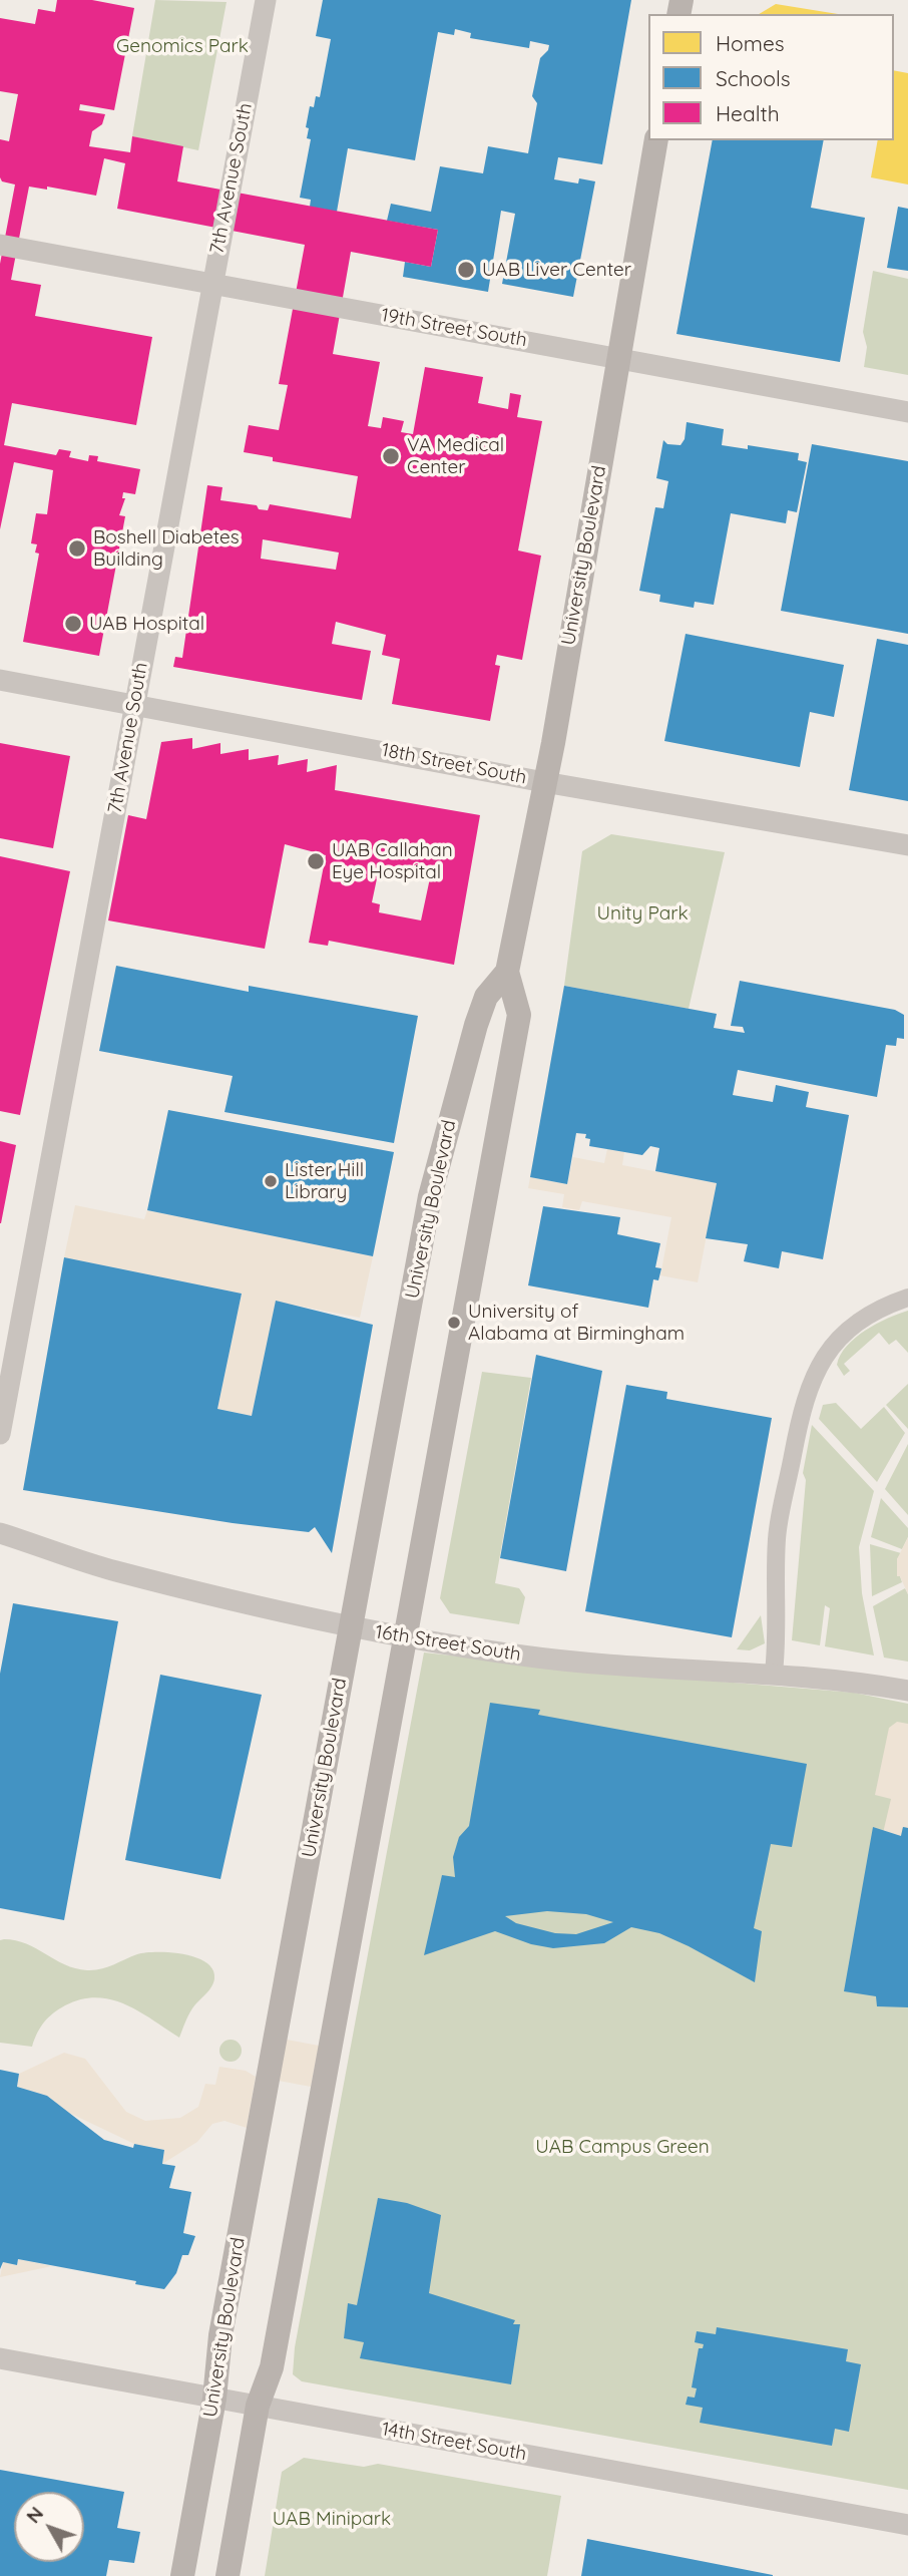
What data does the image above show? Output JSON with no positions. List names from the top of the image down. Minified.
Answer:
{"streets":{"main road":["University Boulevard"],"street":["7th Avenue South","19th Street South","18th Street South","16th Street South","14th Street South"]},"crossings":[["7th Avenue South","19th Street South"],["7th Avenue South","18th Street South"],["19th Street South","University Boulevard"],["University Boulevard","18th Street South"],["University Boulevard","16th Street South"],["University Boulevard","14th Street South"]],"parks":["Genomics Park","Unity Park","UAB Campus Green","UAB Minipark"],"places":["UAB Liver Center","VA Medical Center","Boshell Diabetes Building","UAB Hospital","UAB Callahan Eye Hospital","Lister Hill Library","University of Alabama at Birmingham"],"legend":["Homes","Schools","Health"],"north":"top left"}
